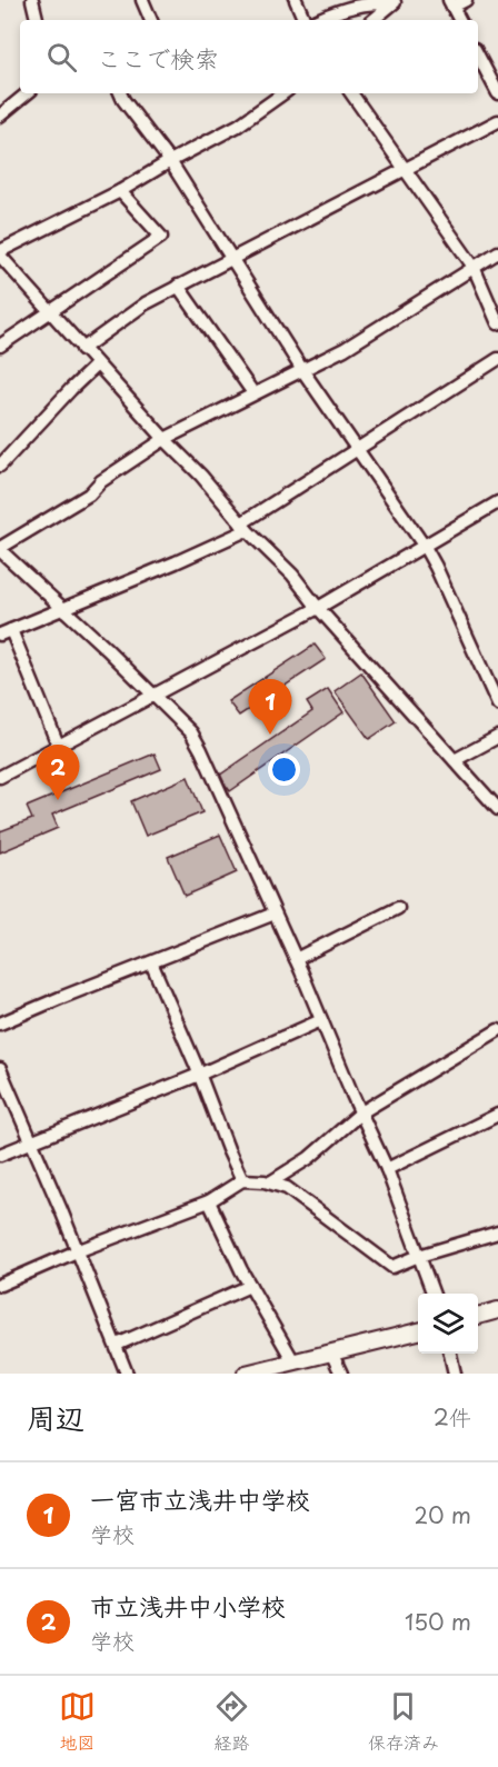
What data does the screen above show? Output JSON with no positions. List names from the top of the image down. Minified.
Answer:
{"page":{"search":"ここで検索","pins":["1","2"],"heading":["周辺","2件"],"list":[{"mark":"1","name":"一宮市立浅井中学校","note":"学校","value":"20 m"},{"mark":"2","name":"市立浅井中小学校","note":"学校","value":"150 m"}],"nav":["地図","経路","保存済み"]}}
